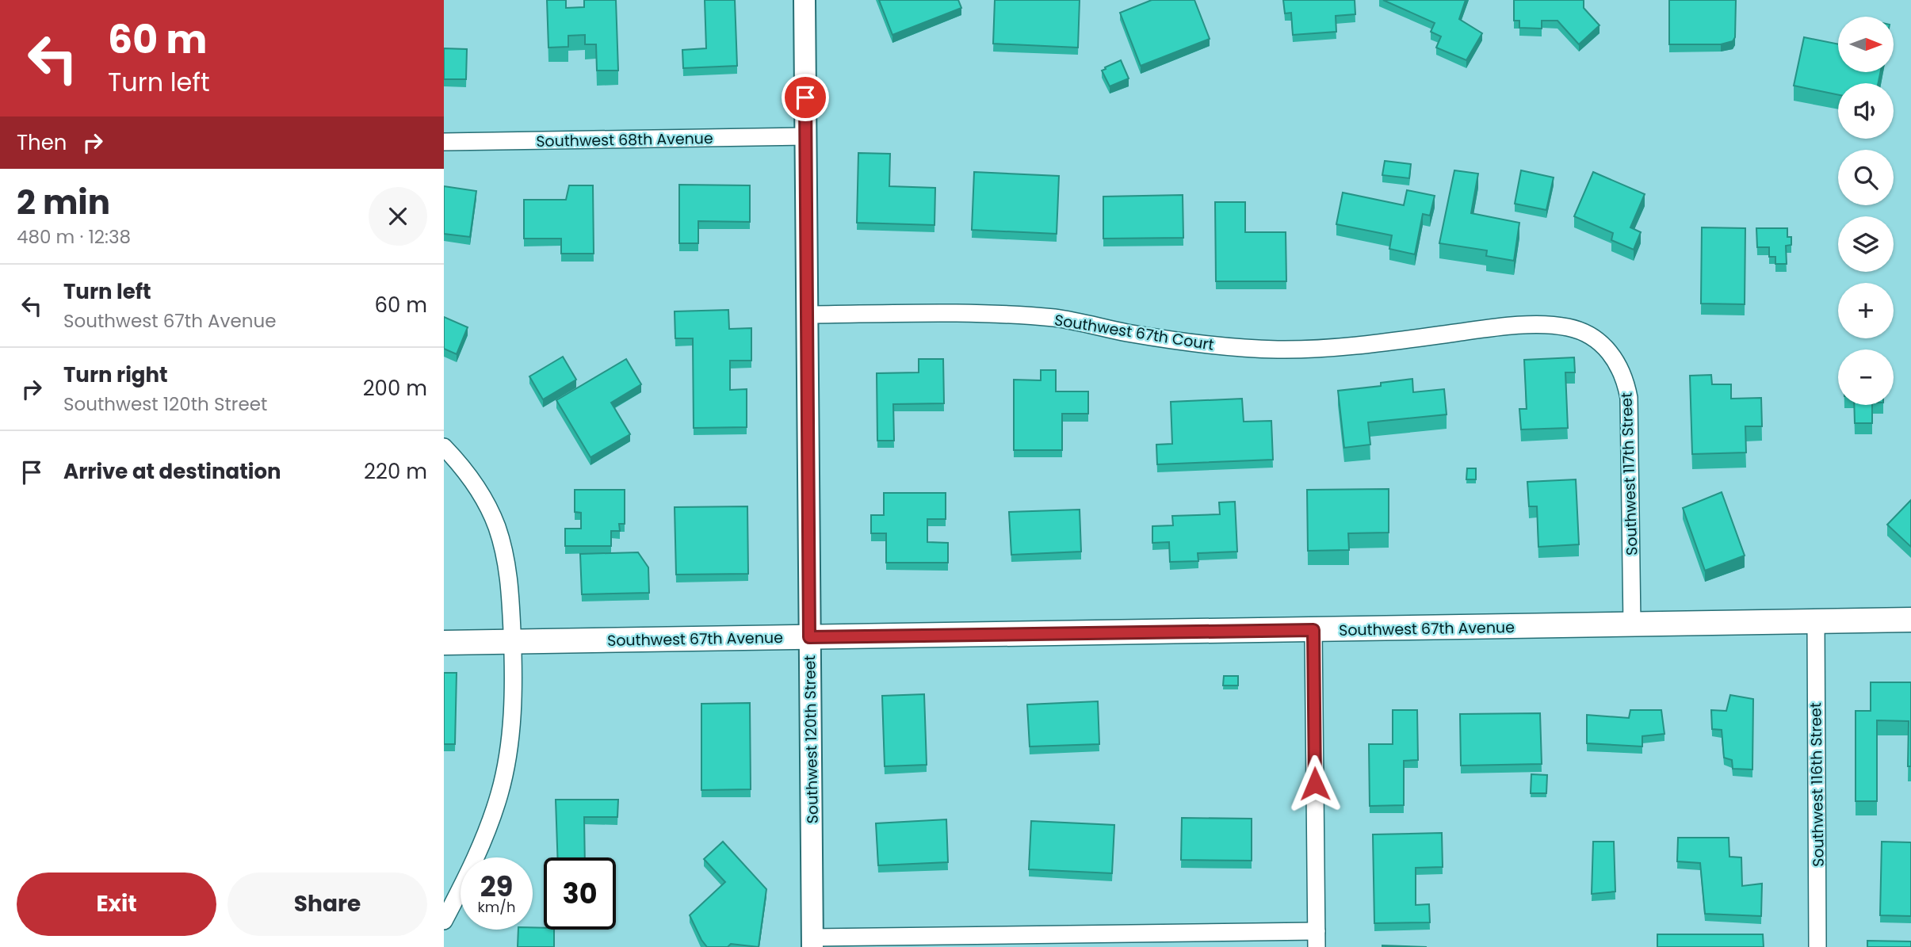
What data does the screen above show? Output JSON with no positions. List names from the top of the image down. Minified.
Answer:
{"streets":{"main road":["Southwest 67th Avenue"],"street":["Southwest 68th Avenue","Southwest 67th Court","Southwest 117th Street","Southwest 120th Street","Southwest 116th Street"]},"crossings":[["Southwest 68th Avenue","Southwest 120th Street"],["Southwest 67th Court","Southwest 117th Street"],["Southwest 67th Court","Southwest 120th Street"],["Southwest 117th Street","Southwest 67th Avenue"],["Southwest 67th Avenue","Southwest 120th Street"],["Southwest 67th Avenue","Southwest 116th Street"]],"north":"right","page":{"turn":["60 m","Turn left"],"map_buttons":["+","−"],"then":"Then","heading":["2 min","480 m · 12:38"],"list":[{"name":"Turn left","note":"Southwest 67th Avenue","value":"60 m"},{"name":"Turn right","note":"Southwest 120th Street","value":"200 m"},{"name":"Arrive at destination","value":"220 m"}],"speed":"29 km/h","limit":"30","buttons":["Exit","Share"]}}
